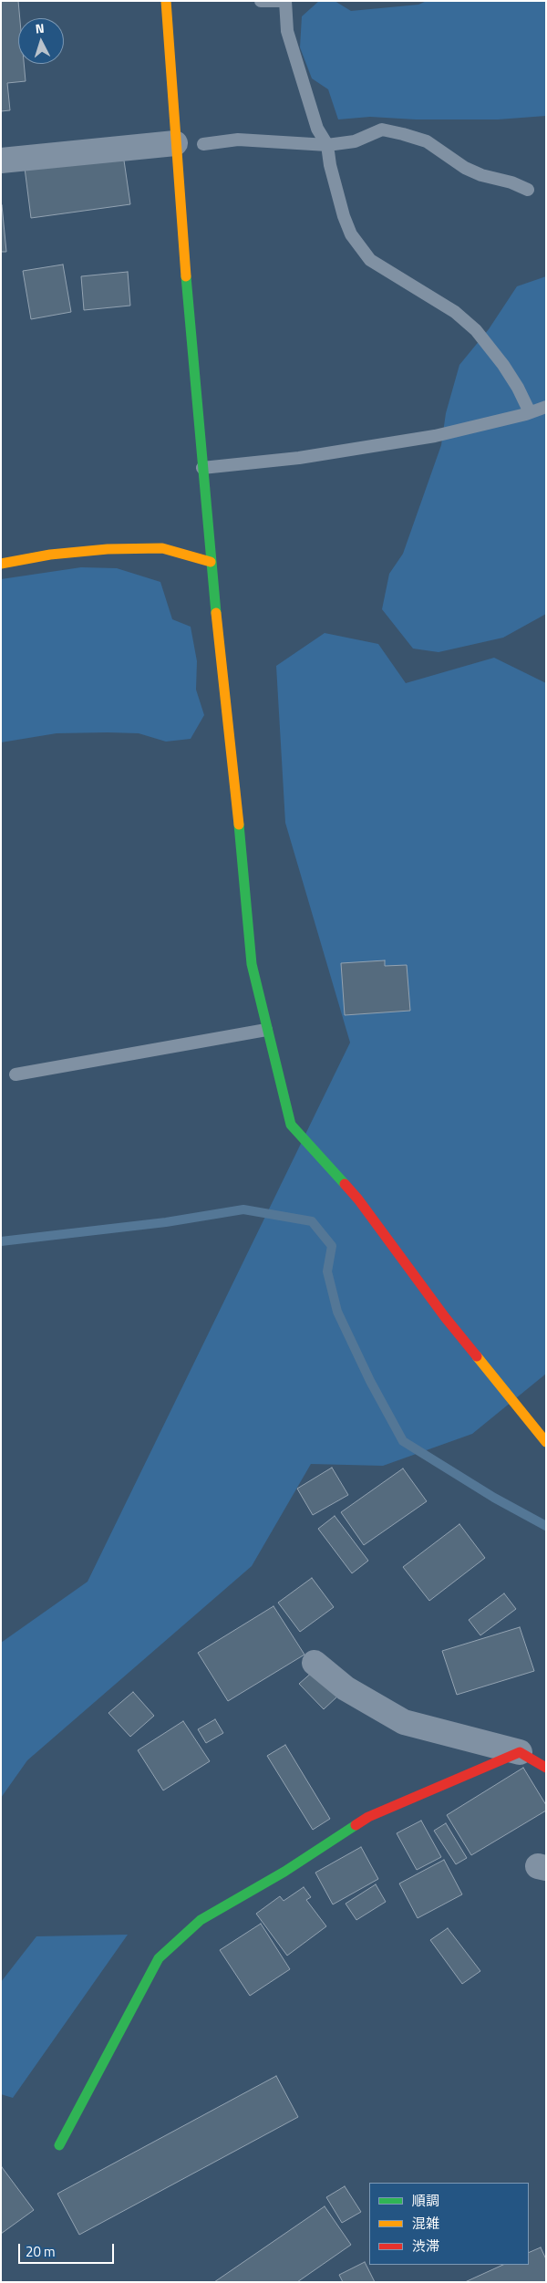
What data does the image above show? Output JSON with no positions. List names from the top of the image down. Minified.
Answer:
{"legend":["順調","混雑","渋滞"],"scale_bar":"20 m","north":"top"}
